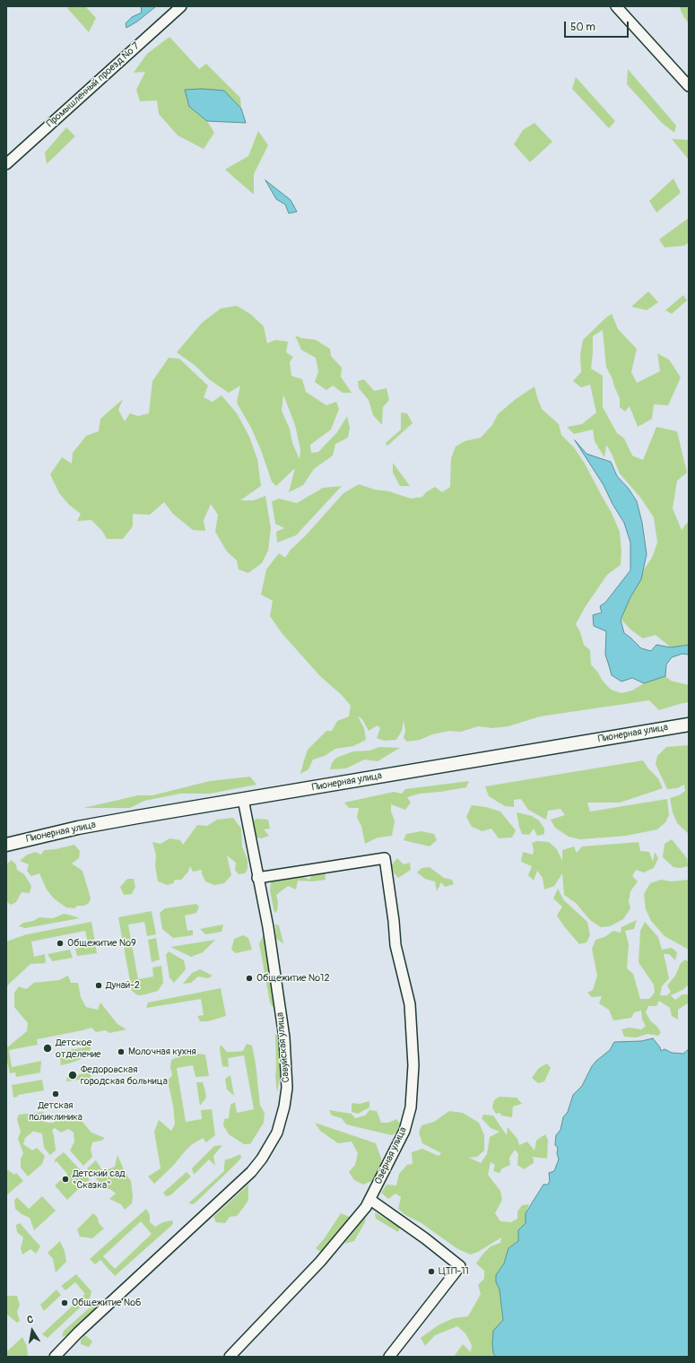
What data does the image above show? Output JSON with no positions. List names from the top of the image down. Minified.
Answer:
{"streets":{"main road":["Пионерная улица"],"street":["Промышленный проезд № 7","Савуйская улица","Озёрная улица"]},"crossings":[["Пионерная улица","Савуйская улица"],["Савуйская улица","Озёрная улица"]],"places":["Общежитие №9","Общежитие №12","Дунай-2","Детское отделение","Молочная кухня","Федоровская городская больница","Детская поликлиника","Детский сад \"Сказка\"","ЦТП-11","Общежитие №6"],"scale_bar":"50 m","north":"top"}
